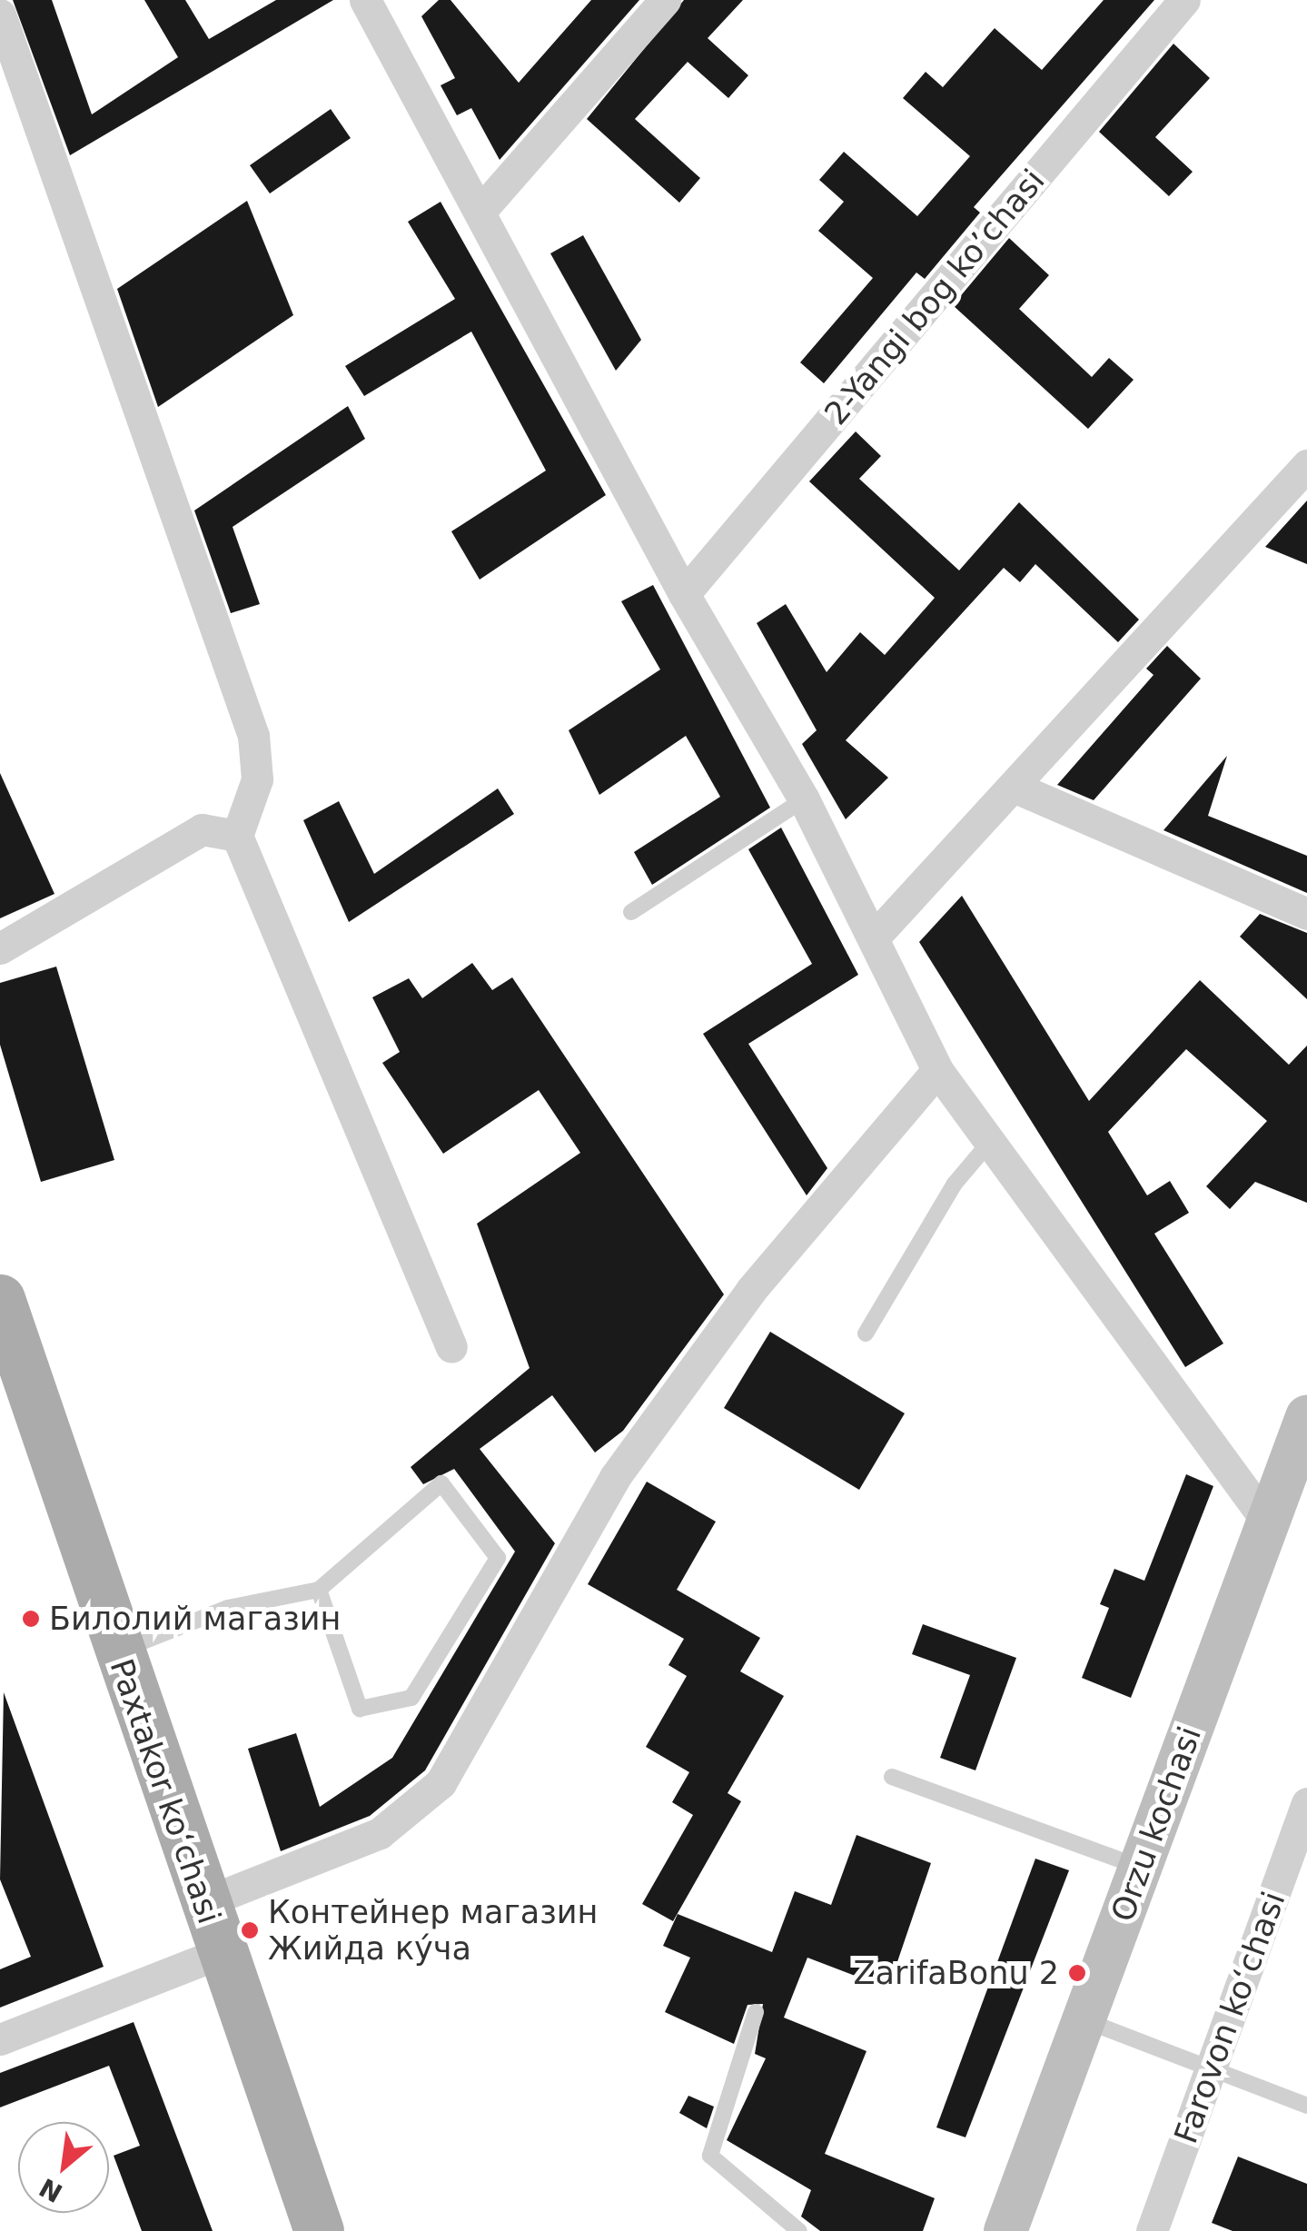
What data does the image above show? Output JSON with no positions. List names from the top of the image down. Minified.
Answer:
{"streets":{"main road":["Paxtakor koʻchasi","Orzu kochasi"],"street":["2-Yangi bog koʼchasi","Farovon koʻchasi"]},"places":["Билолий магазин","Контейнер магазин Жийда ку́ча","ZarifaBonu 2"],"north":"bottom left"}
